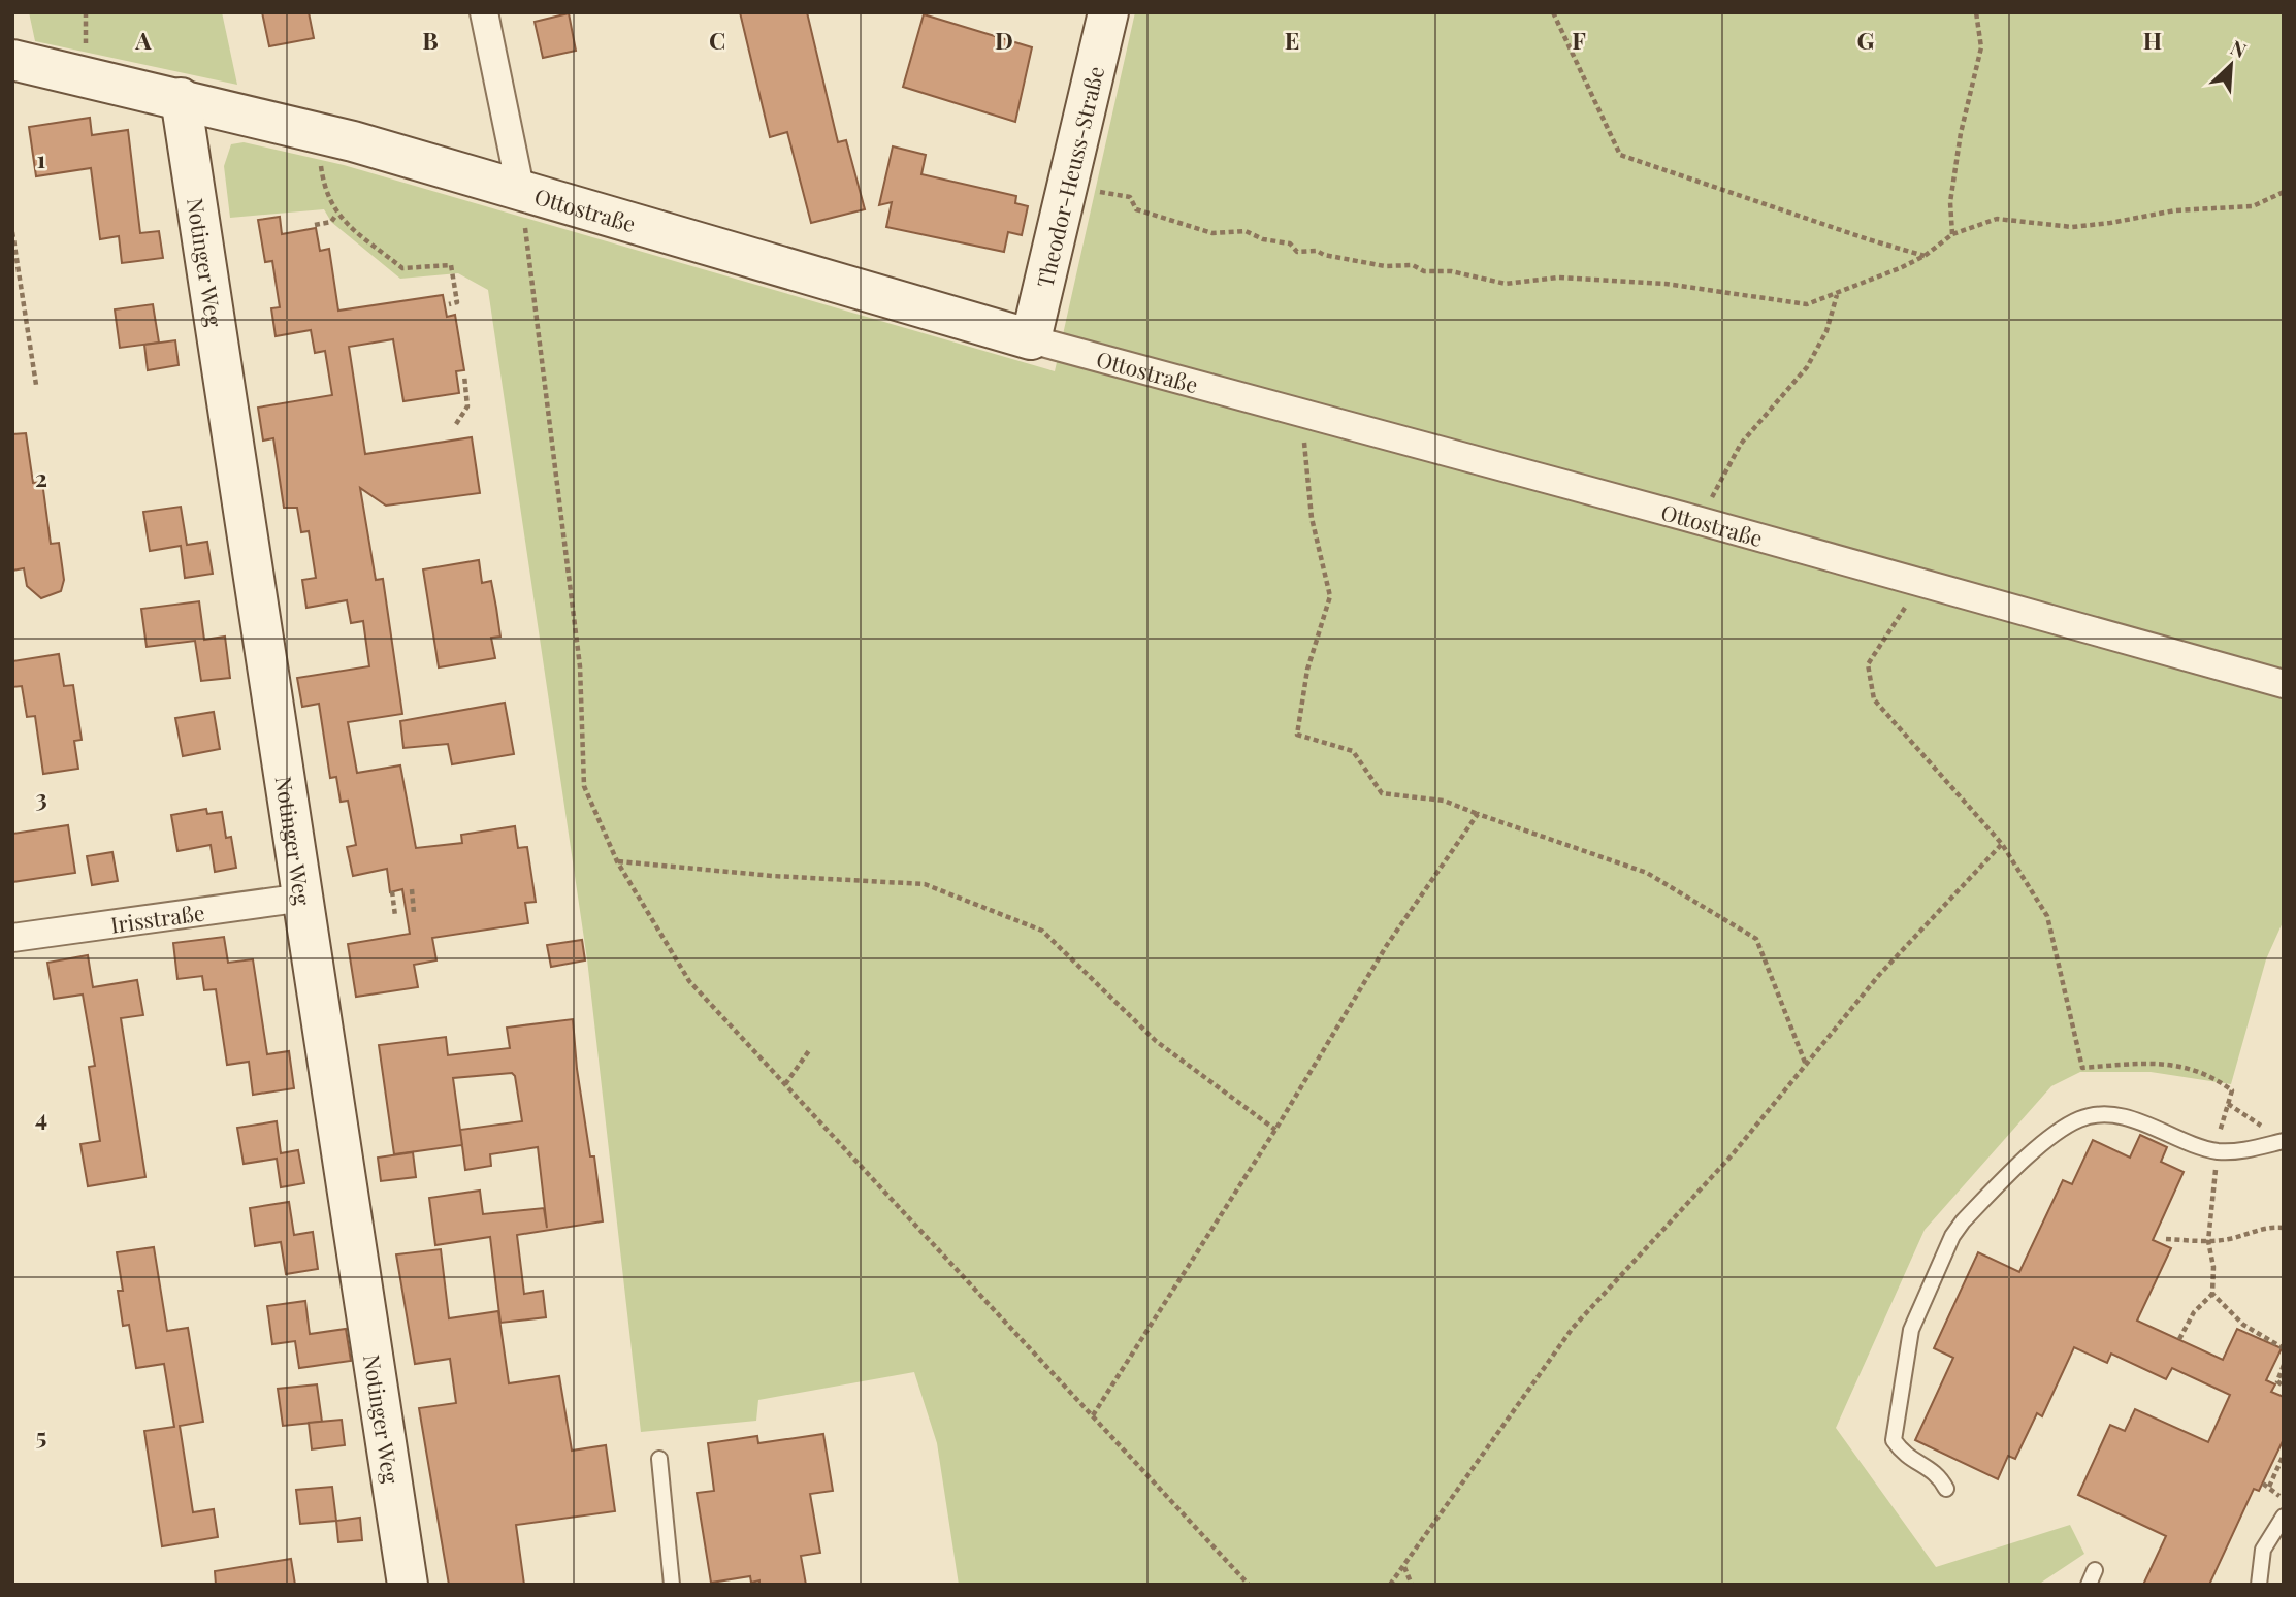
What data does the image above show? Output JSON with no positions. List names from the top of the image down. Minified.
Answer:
{"streets":{"street":["Theodor-Heuss-Straße","Ottostraße","Notinger Weg","Irisstraße"]},"crossings":[["Theodor-Heuss-Straße","Ottostraße"],["Ottostraße","Notinger Weg"],["Notinger Weg","Irisstraße"]],"north":"top right","grid":{"columns":["A","B","C","D","E","F","G","H"],"rows":["1","2","3","4","5"]}}
